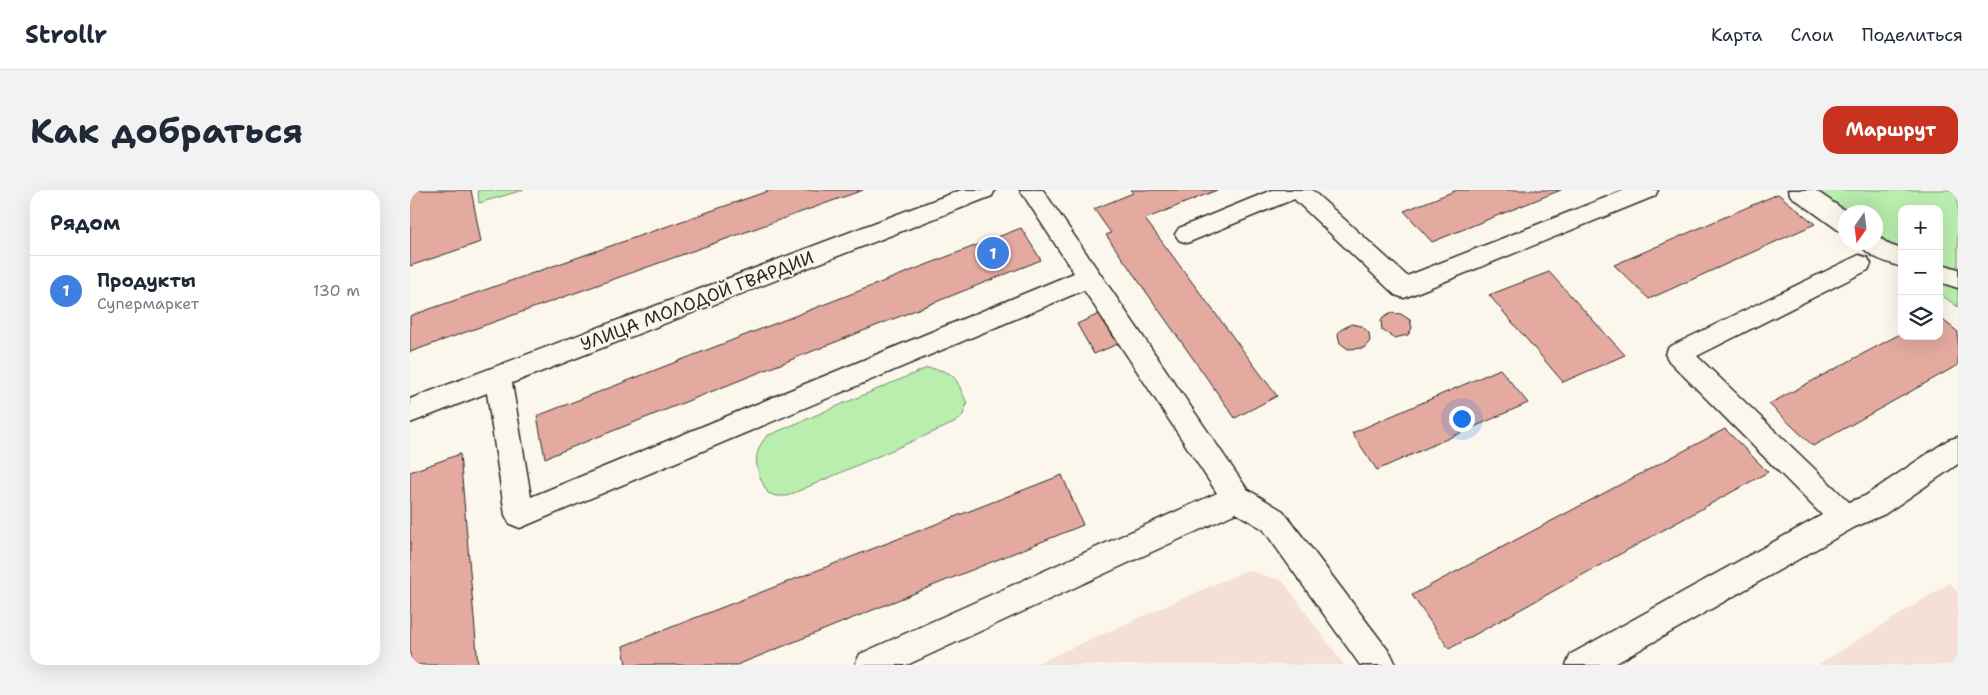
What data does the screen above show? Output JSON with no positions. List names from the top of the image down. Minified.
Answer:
{"streets":{"street":["УЛИЦА МОЛОДОЙ ГВАРДИИ"]},"north":"bottom","page":{"header":"Strollr","nav":["Карта","Слои","Поделиться"],"buttons":"Маршрут","title":"Как добраться","heading":"Рядом","map_buttons":["+","−"],"pins":"1","list":[{"mark":"1","name":"Продукты","note":"Супермаркет","value":"130 m"}]}}
